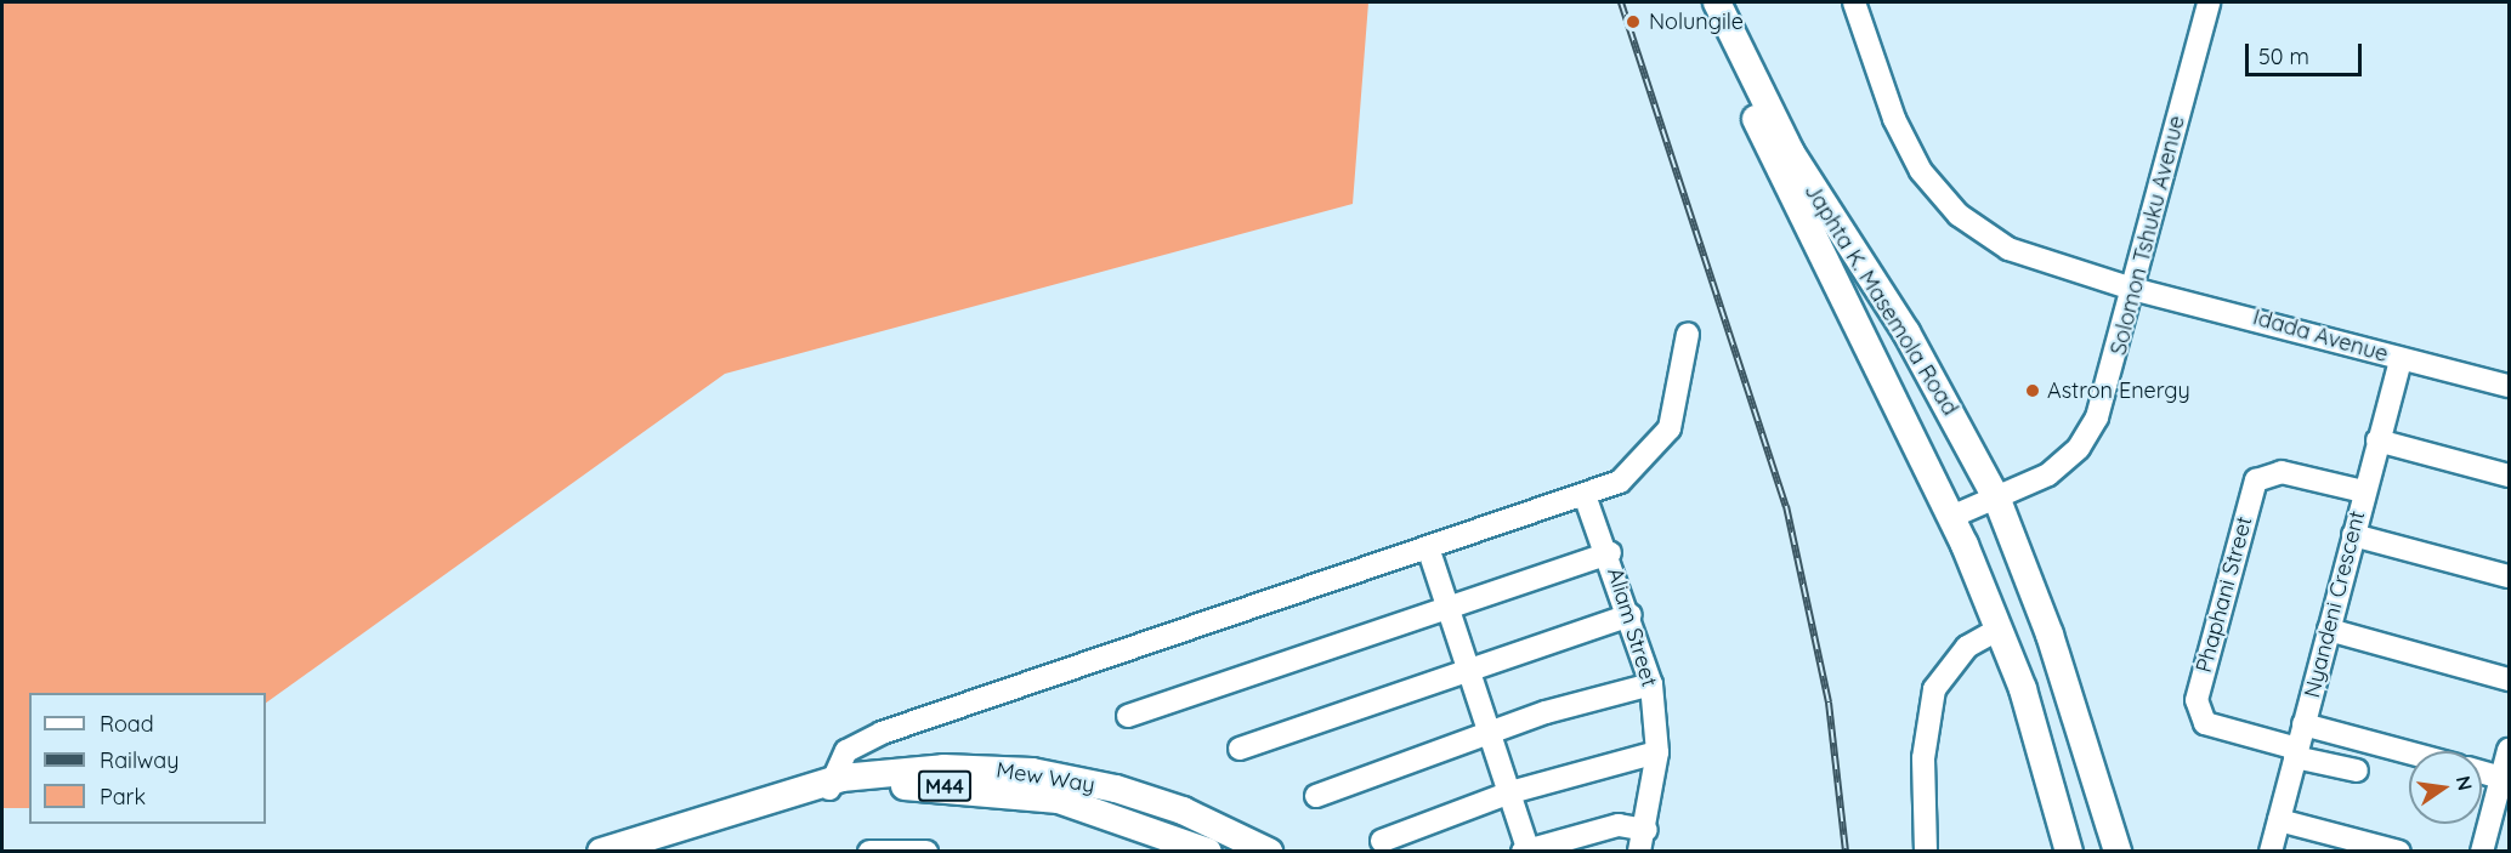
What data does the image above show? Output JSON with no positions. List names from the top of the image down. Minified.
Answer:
{"streets":{"main road":["Japhta K. Masemola Road","Mew Way","M44"],"street":["Solomon Tshuku Avenue","Idada Avenue","Phaphani Street","Nyandeni Crescent","Aliam Street"]},"crossings":[["Solomon Tshuku Avenue","Japhta K. Masemola Road"],["Solomon Tshuku Avenue","Idada Avenue"],["Idada Avenue","Nyandeni Crescent"],["Phaphani Street","Nyandeni Crescent"]],"places":["Nolungile","Astron Energy"],"legend":["Road","Railway","Park"],"scale_bar":"50 m","north":"right"}
